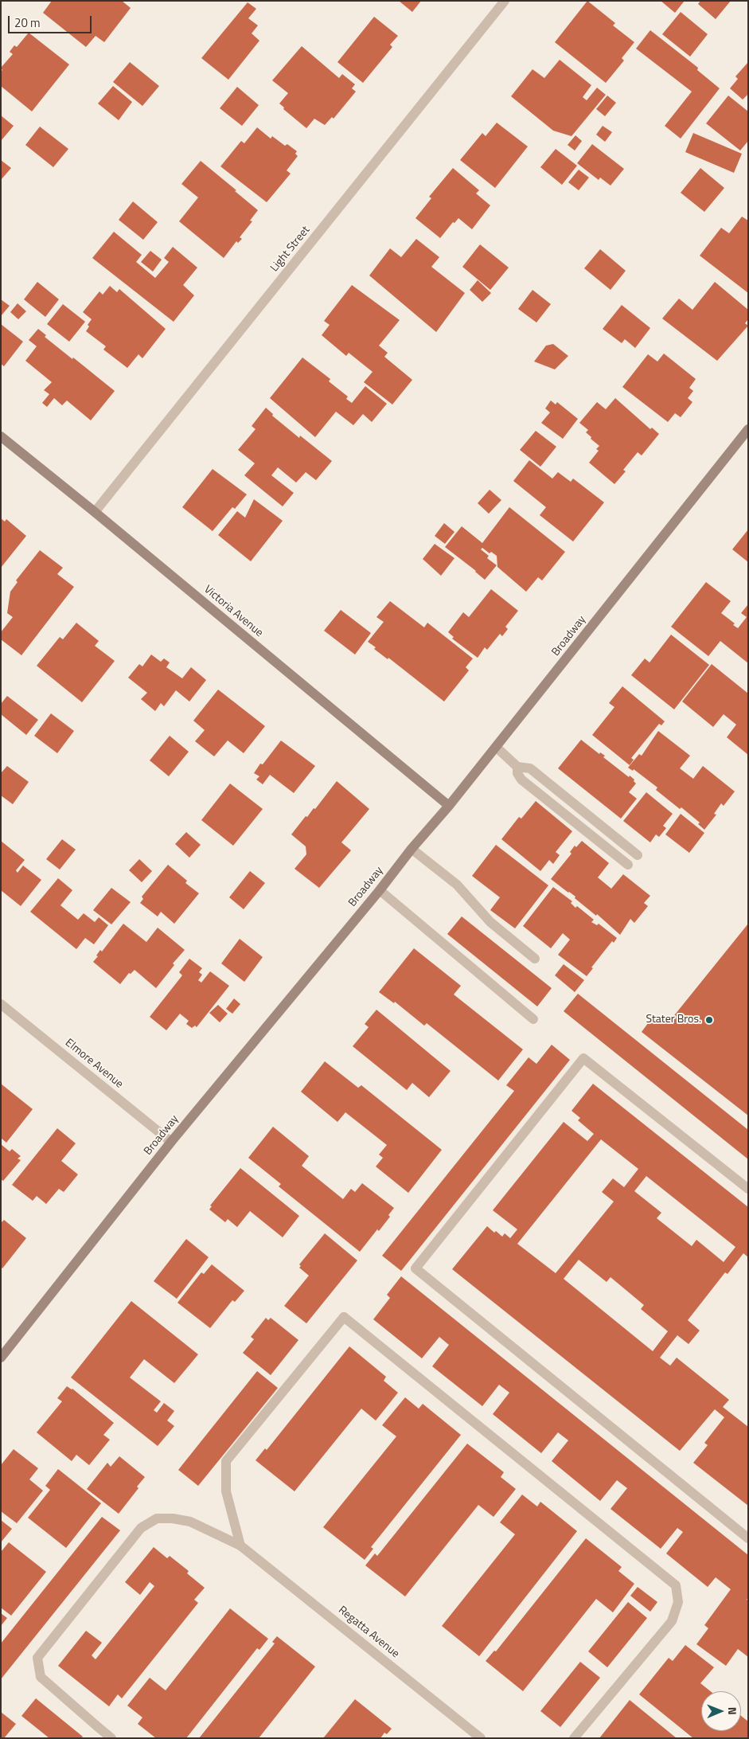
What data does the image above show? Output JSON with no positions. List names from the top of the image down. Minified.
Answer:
{"streets":{"street":["Light Street","Victoria Avenue","Broadway","Elmore Avenue","Regatta Avenue"]},"crossings":[["Light Street","Victoria Avenue"],["Victoria Avenue","Broadway"],["Broadway","Elmore Avenue"]],"places":["Stater Bros."],"scale_bar":"20 m","north":"right"}
